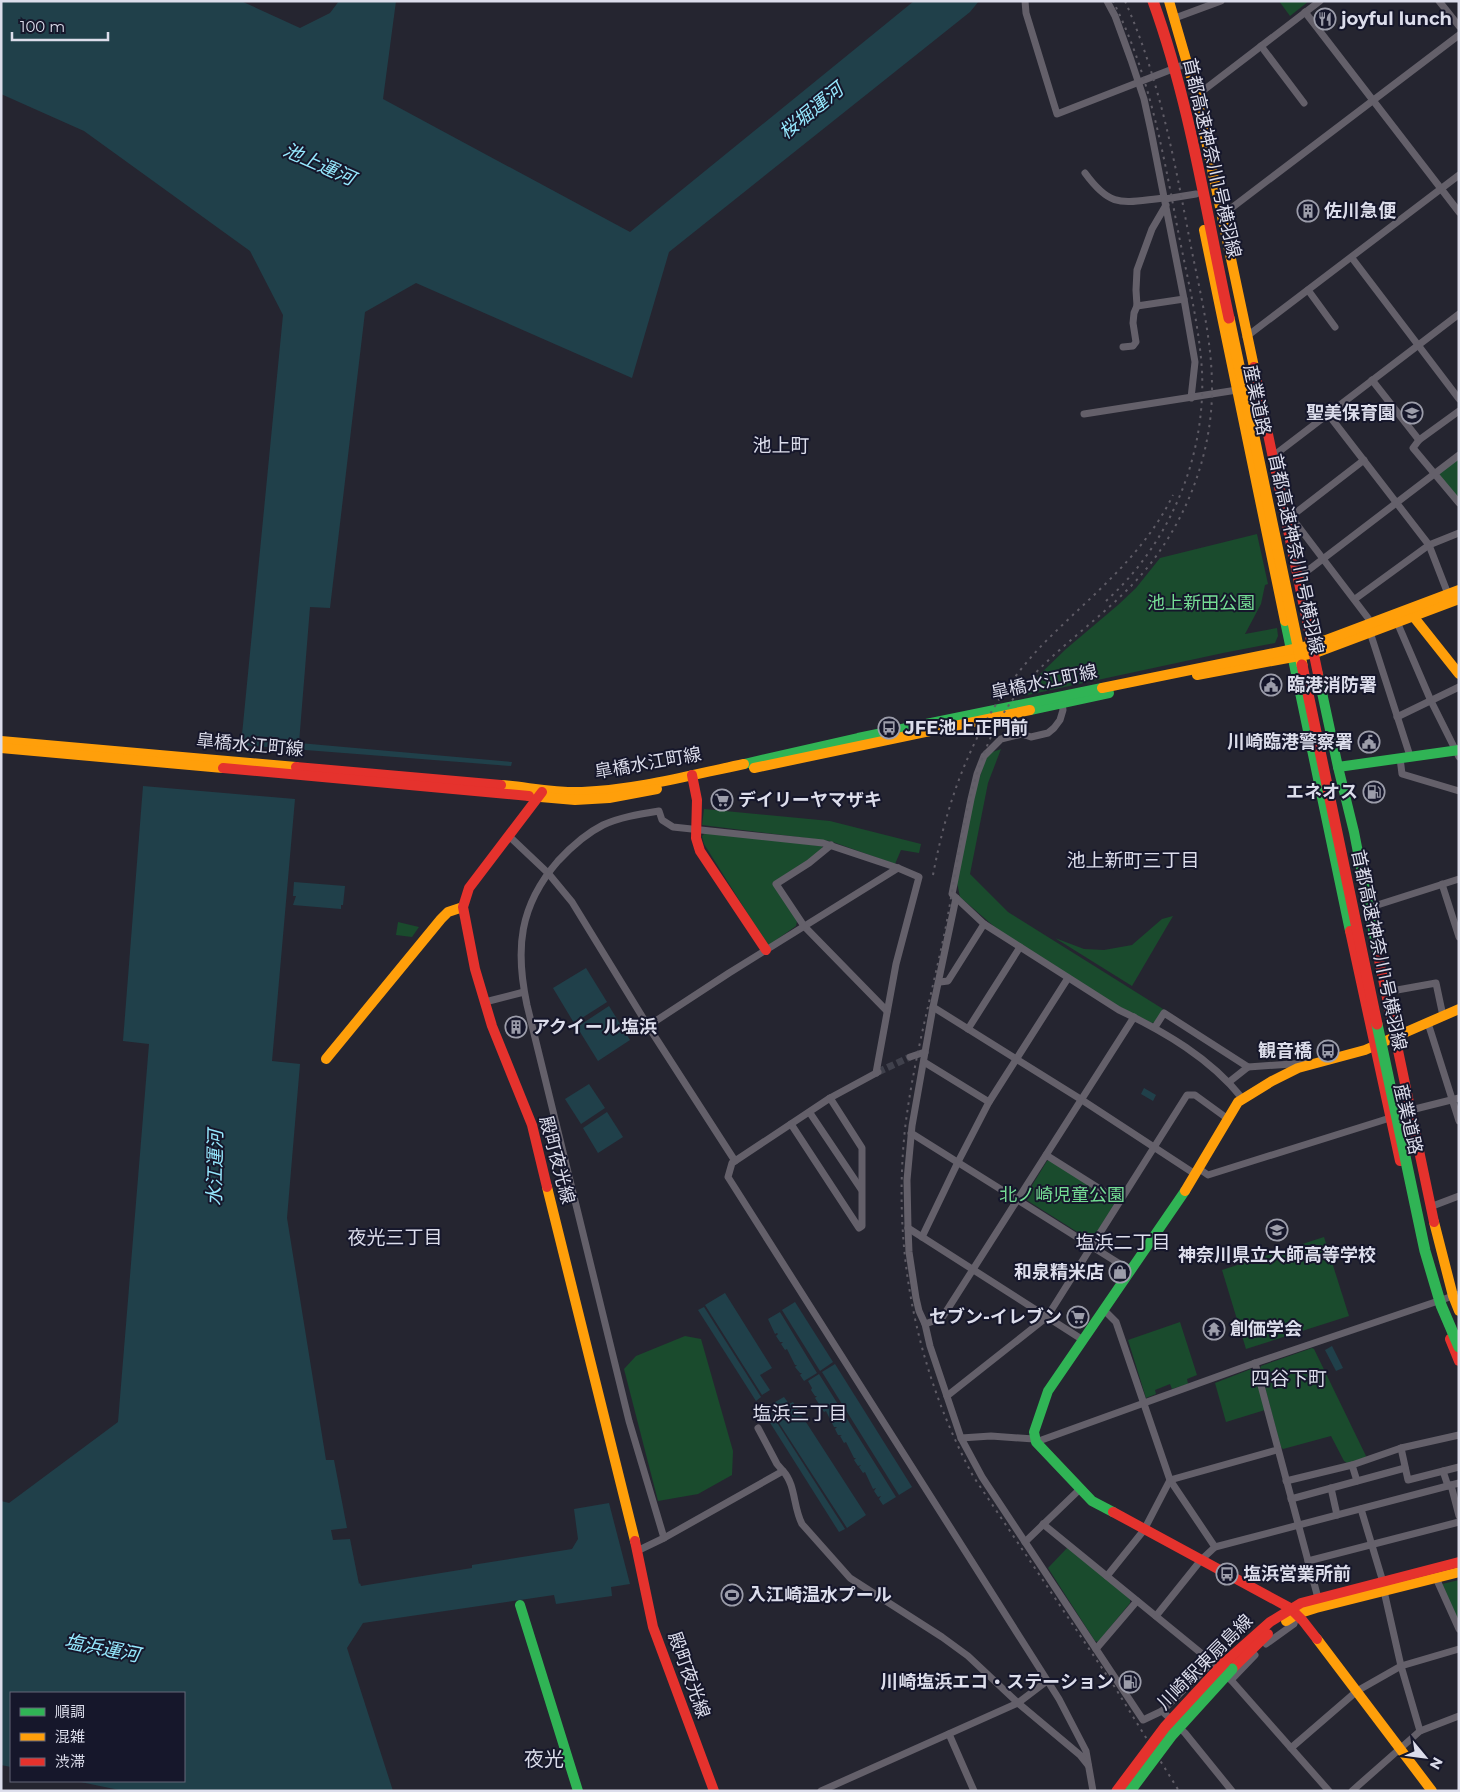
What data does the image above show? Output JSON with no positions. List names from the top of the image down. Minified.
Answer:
{"streets":{"main road":["首都高速神奈川1号横羽線","産業道路","皐橋水江町線","殿町夜光線","川崎駅東扇島線"]},"crossings":[["産業道路","皐橋水江町線"]],"districts":["池上町","池上新町三丁目","夜光三丁目","塩浜二丁目","四谷下町","塩浜三丁目","夜光"],"water":["桜堀運河","池上運河","水江運河","塩浜運河"],"parks":["池上新田公園","北ノ崎児童公園"],"places":{"restaurant":["joyful lunch"],"building":["佐川急便","アクイール塩浜"],"school or university":["聖美保育園","神奈川県立大師高等学校"],"public building":["臨港消防署","川崎臨港警察署"],"bus stop":["JFE池上正門前","観音橋","塩浜営業所前"],"fuel station":["エネオス","川崎塩浜エコ・ステーション"],"supermarket":["デイリーヤマザキ","セブン-イレブン"],"shop":["和泉精米店"],"temple":["創価学会"],"sports":["入江崎温水プール"]},"legend":["順調","混雑","渋滞"],"scale_bar":"100 m","north":"bottom right"}
